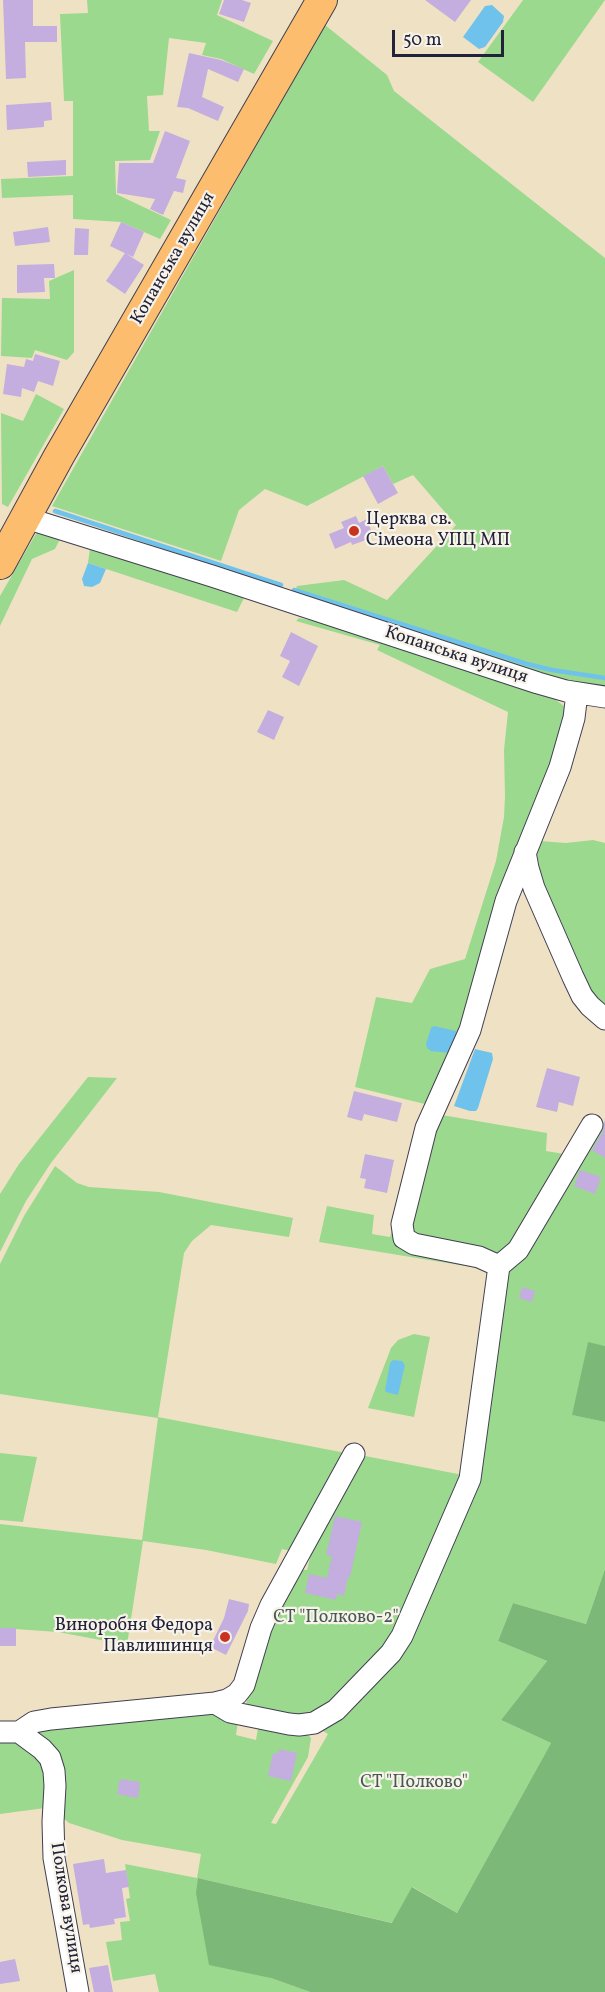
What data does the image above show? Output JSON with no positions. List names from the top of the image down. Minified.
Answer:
{"streets":{"highway":["Копанська вулиця"],"street":["Полкова вулиця"]},"parks":["СТ \"Полково-2\"","СТ \"Полково\""],"places":["Церква св. Сімеона УПЦ МП","Виноробня Федора Павлишинця"],"scale_bar":"50 m"}
